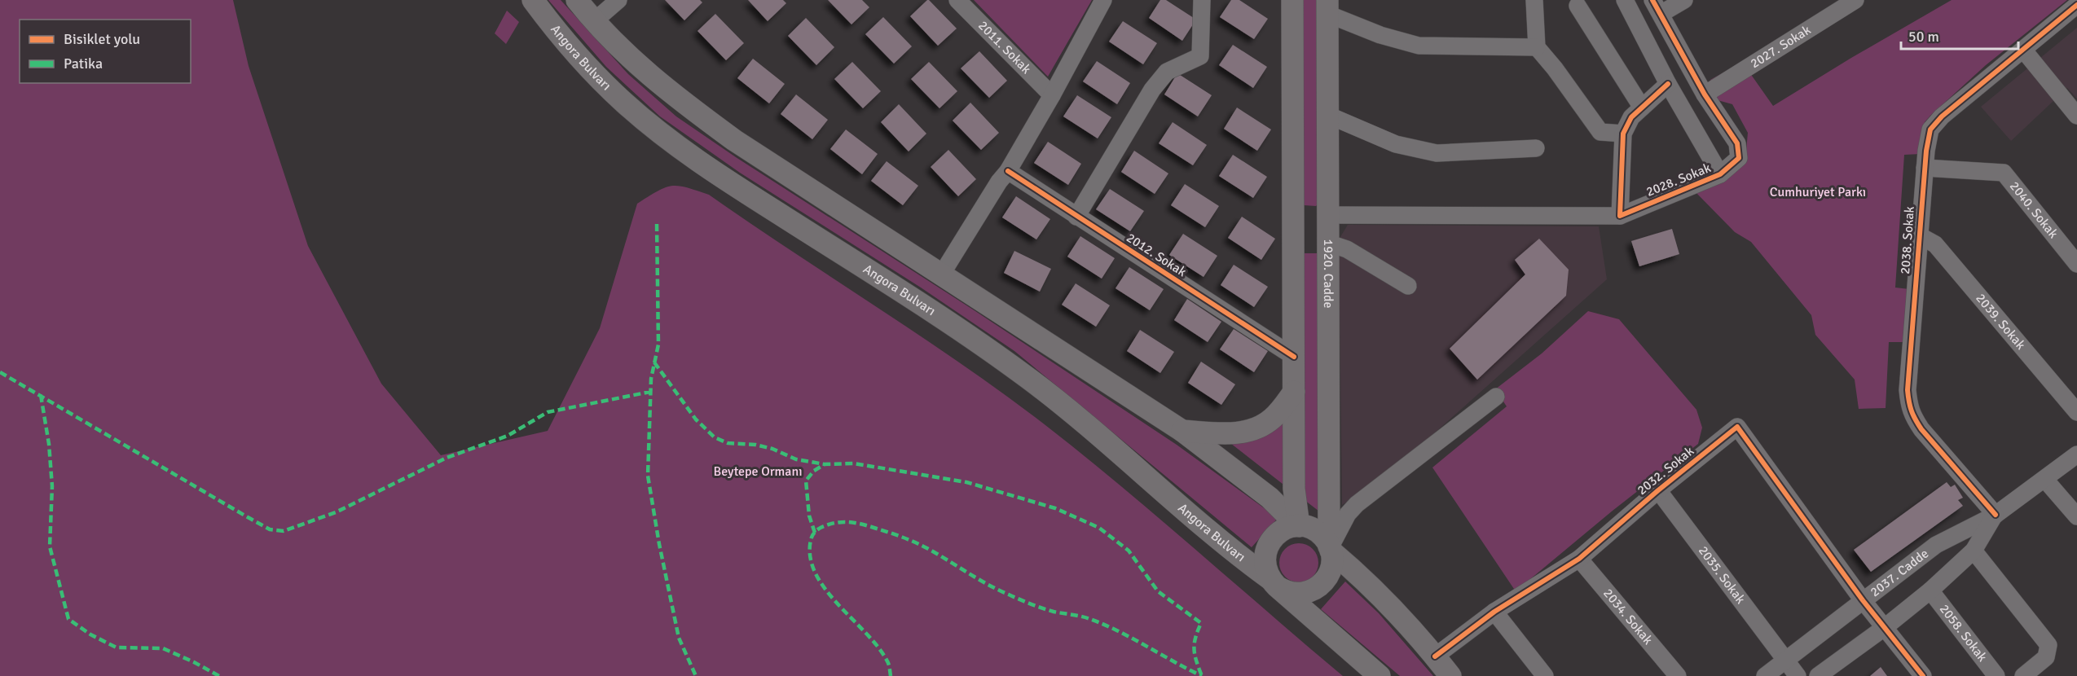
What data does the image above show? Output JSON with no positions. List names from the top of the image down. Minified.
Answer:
{"streets":{"main road":["Angora Bulvarı","1920. Cadde"],"street":["2011. Sokak","2027. Sokak","2028. Sokak","2040. Sokak","2038. Sokak","2012. Sokak","2039. Sokak","2032. Sokak","2037. Cadde","2035. Sokak","2034. Sokak","2058. Sokak"]},"crossings":[["2027. Sokak","2028. Sokak"],["Angora Bulvarı","1920. Cadde"],["2040. Sokak","2038. Sokak"],["2038. Sokak","2039. Sokak"],["2038. Sokak","2037. Cadde"],["2032. Sokak","2037. Cadde"],["2032. Sokak","2035. Sokak"],["2032. Sokak","2034. Sokak"],["2037. Cadde","2035. Sokak"],["2037. Cadde","2058. Sokak"]],"parks":["Cumhuriyet Parkı","Beytepe Ormanı"],"legend":["Bisiklet yolu","Patika"],"scale_bar":"50 m"}
